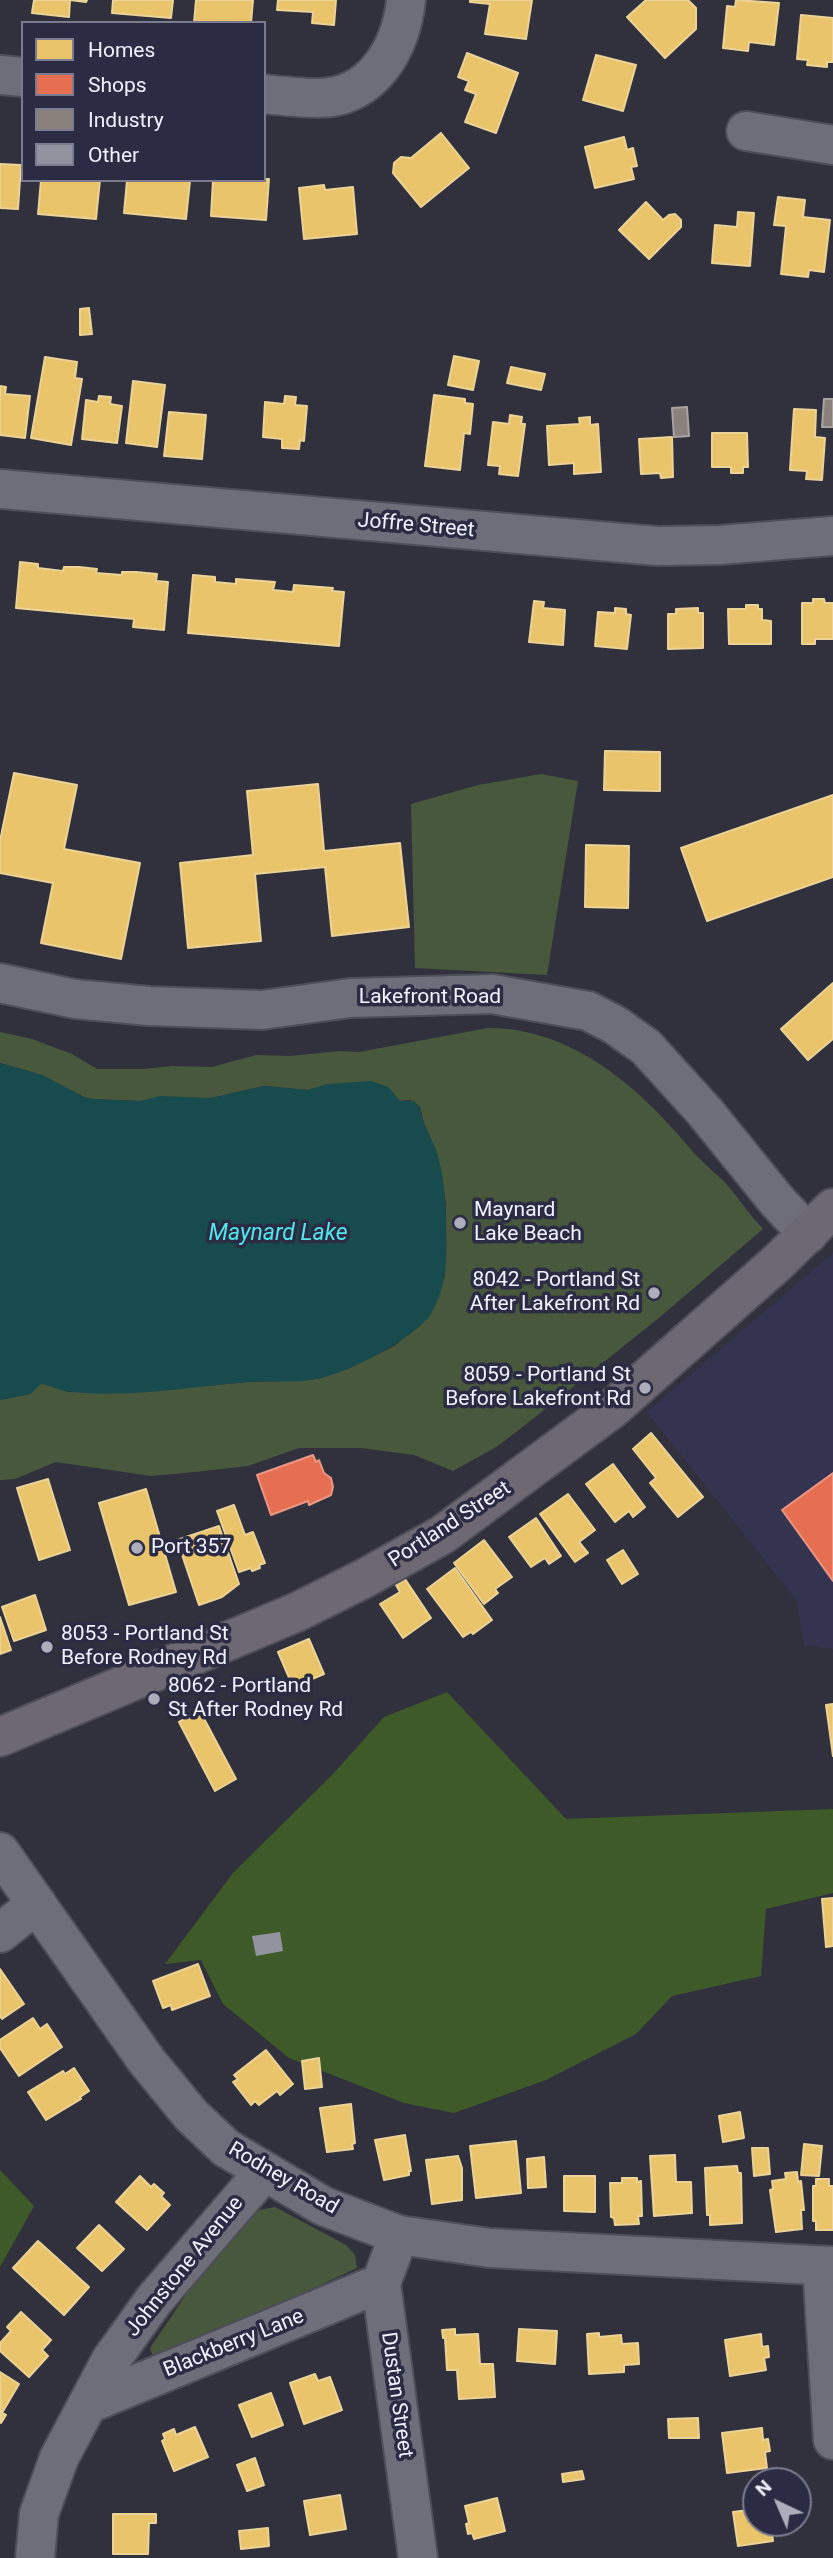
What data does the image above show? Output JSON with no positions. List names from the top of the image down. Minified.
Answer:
{"streets":{"main road":["Portland Street"],"street":["Joffre Street","Lakefront Road","Rodney Road","Johnstone Avenue","Blackberry Lane","Dustan Street"]},"crossings":[["Lakefront Road","Portland Street"],["Rodney Road","Johnstone Avenue"],["Rodney Road","Dustan Street"],["Johnstone Avenue","Blackberry Lane"],["Blackberry Lane","Dustan Street"]],"water":["Maynard Lake"],"places":["Maynard Lake Beach","8042 - Portland St After Lakefront Rd","8059 - Portland St Before Lakefront Rd","Port 357","8053 - Portland St Before Rodney Rd","8062 - Portland St After Rodney Rd"],"legend":["Homes","Shops","Industry","Other"],"north":"top left"}
